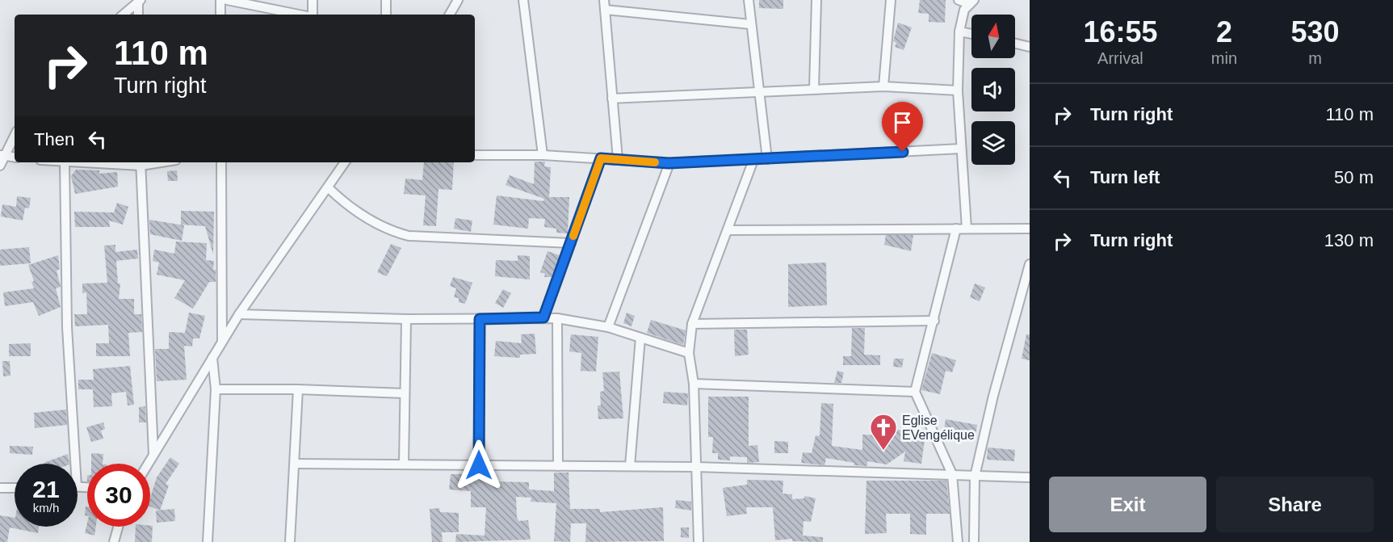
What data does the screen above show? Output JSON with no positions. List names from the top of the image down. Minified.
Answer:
{"places":{"church":["Eglise EVengélique"]},"north":"top","page":{"eta":["16:55","Arrival","2","min","530","m"],"turn":["110 m","Turn right"],"list":[{"name":"Turn right","value":"110 m"},{"name":"Turn left","value":"50 m"},{"name":"Turn right","value":"130 m"}],"then":"Then","speed":"21 km/h","limit":"30","buttons":["Exit","Share"]}}
